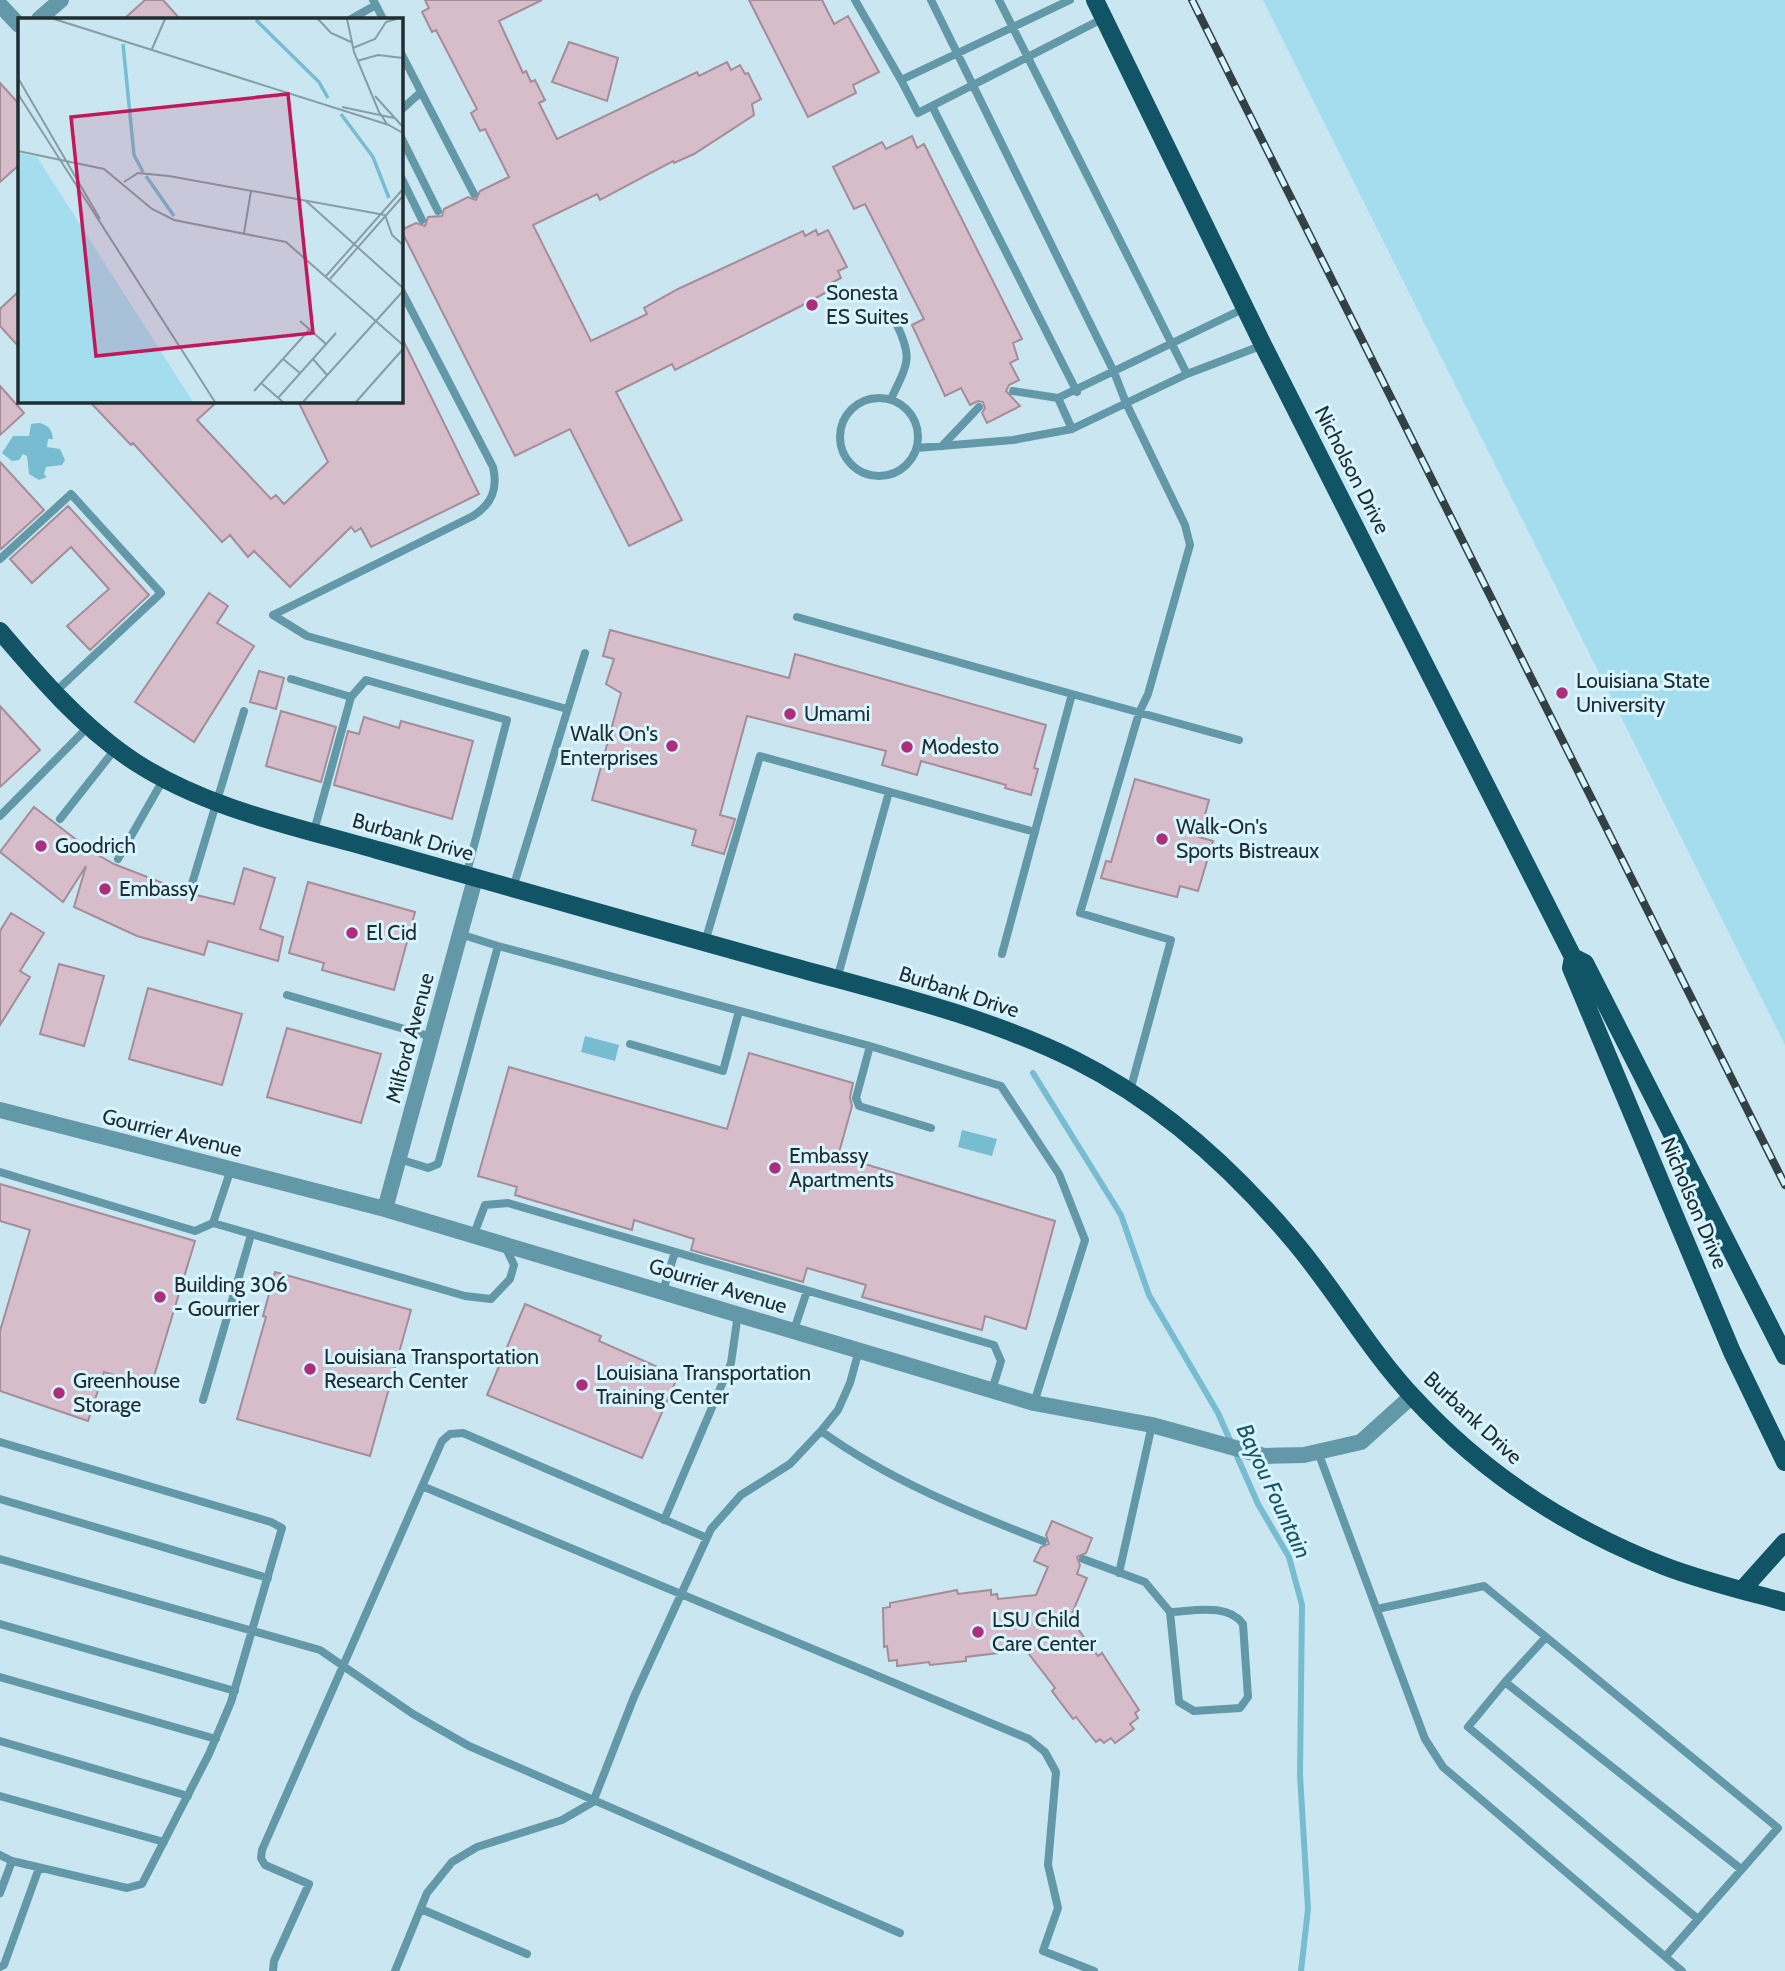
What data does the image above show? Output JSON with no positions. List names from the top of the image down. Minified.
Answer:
{"streets":{"main road":["Nicholson Drive","Burbank Drive"],"street":["Milford Avenue","Gourrier Avenue"]},"crossings":[["Burbank Drive","Milford Avenue"],["Burbank Drive","Gourrier Avenue"],["Milford Avenue","Gourrier Avenue"]],"water":["Bayou Fountain"],"places":["Sonesta ES Suites","Louisiana State University","Umami","Walk On's Enterprises","Modesto","Walk-On's Sports Bistreaux","Goodrich","Embassy","El Cid","Embassy Apartments","Building 306 - Gourrier","Louisiana Transportation Research Center","Louisiana Transportation Training Center","Greenhouse Storage","LSU Child Care Center"]}
